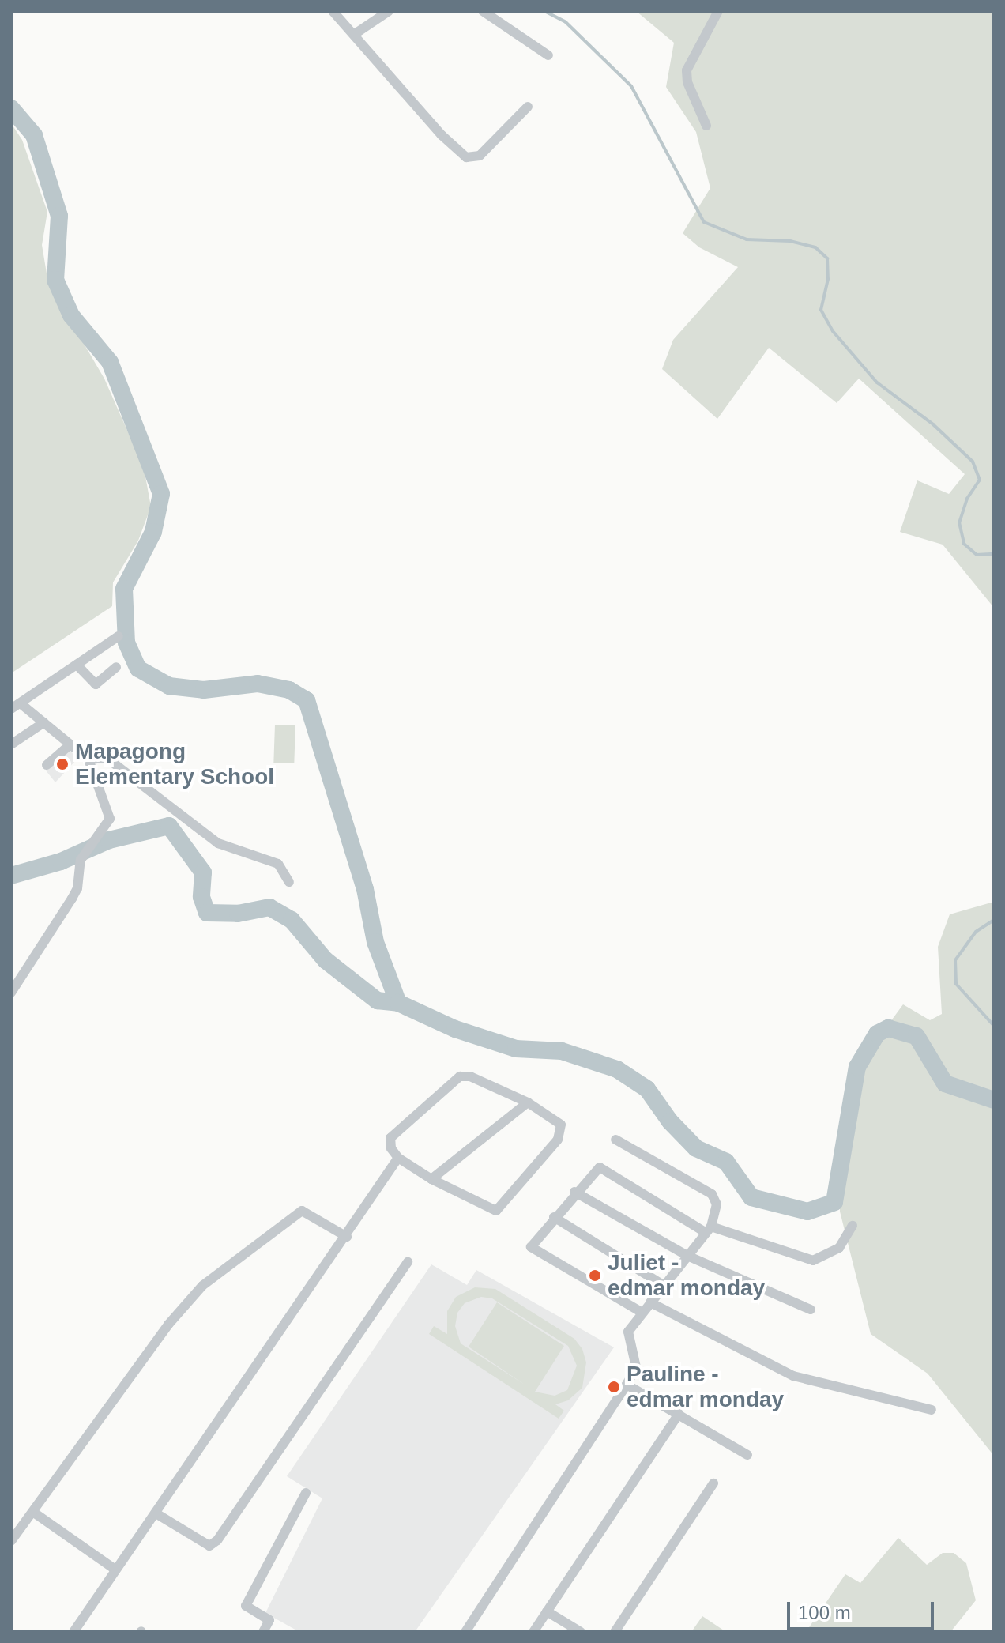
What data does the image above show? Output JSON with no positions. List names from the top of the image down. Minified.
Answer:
{"places":["Mapagong Elementary School","Juliet - edmar monday","Pauline - edmar monday"],"scale_bar":"100 m"}
